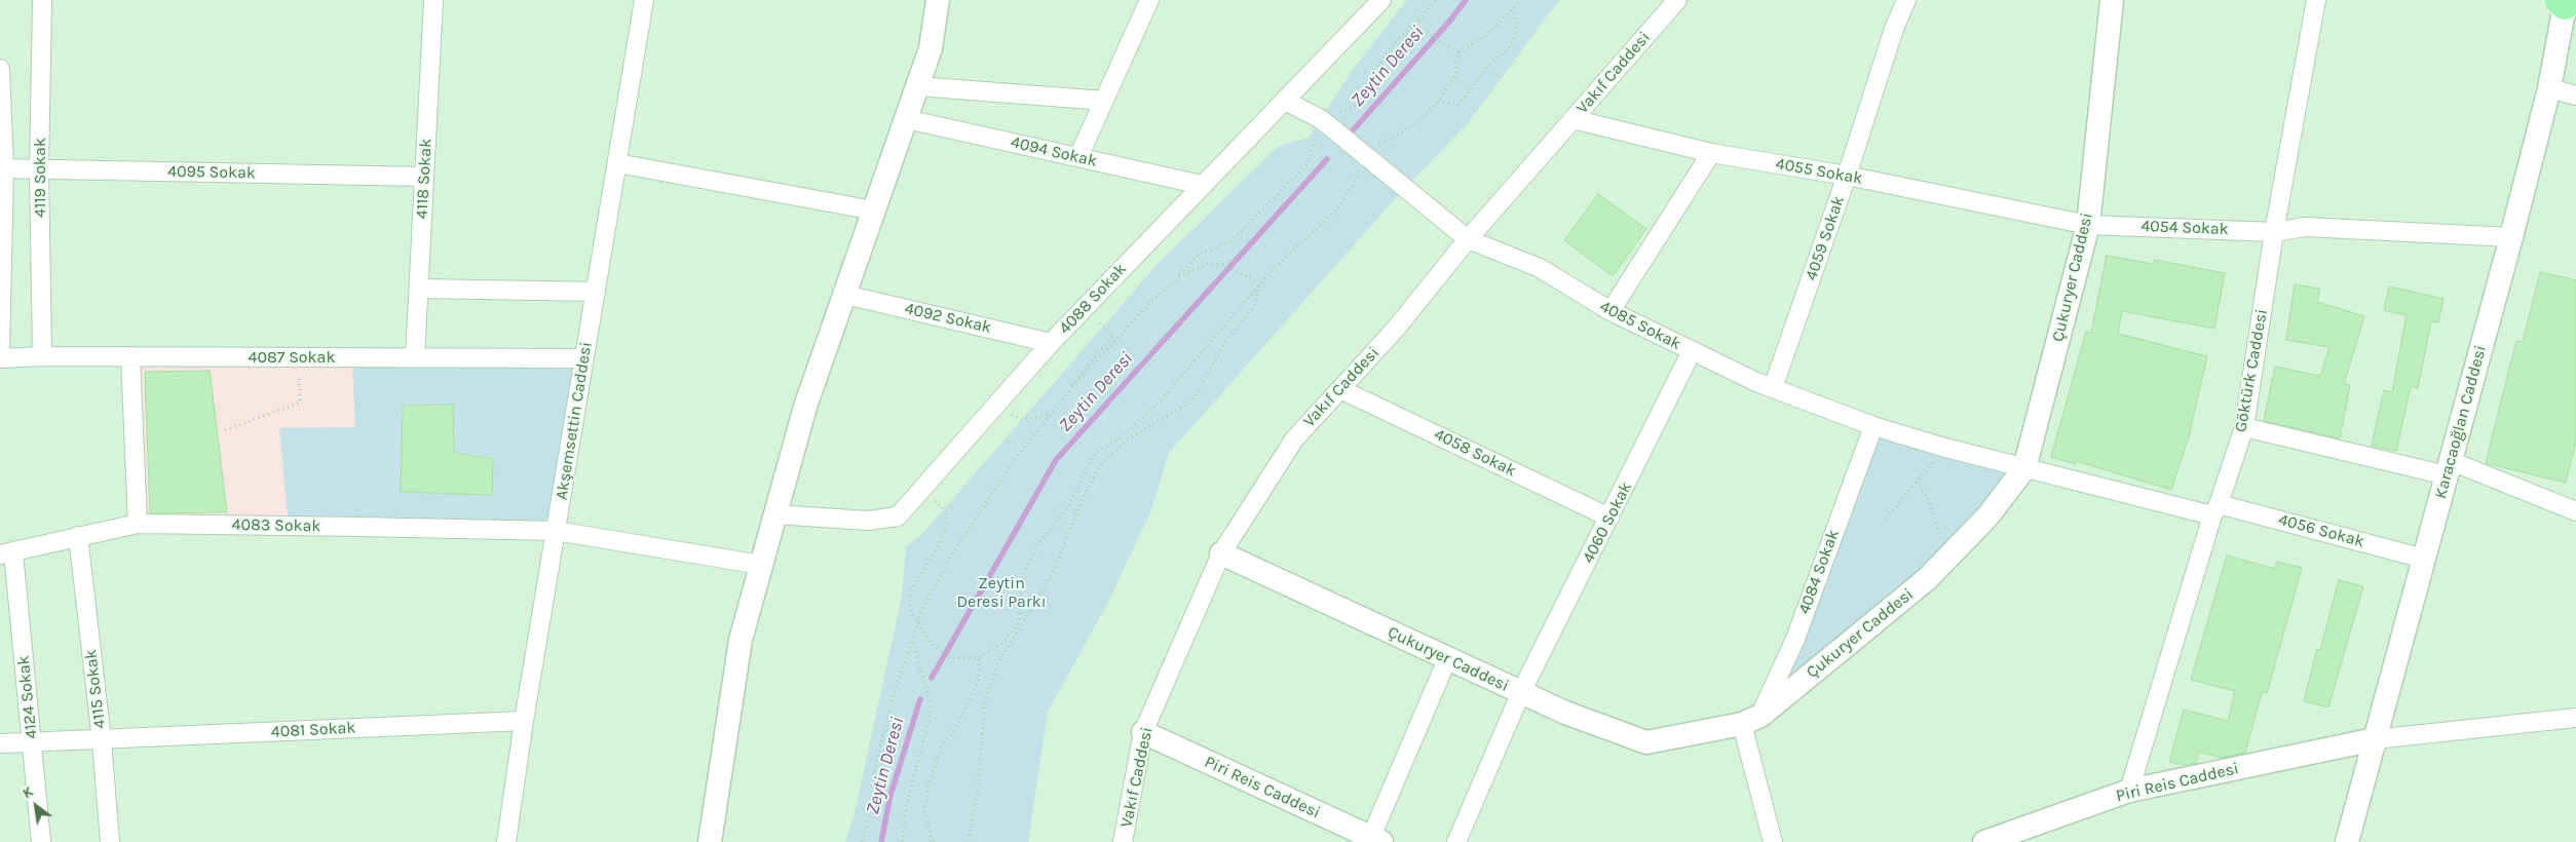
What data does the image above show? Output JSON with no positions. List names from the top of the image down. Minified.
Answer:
{"streets":{"street":["Vakıf Caddesi","4094 Sokak","4055 Sokak","4095 Sokak","4119 Sokak","4118 Sokak","4054 Sokak","4059 Sokak","Çukuryer Caddesi","4088 Sokak","4092 Sokak","4085 Sokak","4087 Sokak","Göktürk Caddesi","Akşemsettin Caddesi","Karacaoğlan Caddesi","4058 Sokak","4060 Sokak","4083 Sokak","4056 Sokak","4084 Sokak","4115 Sokak","4124 Sokak","4081 Sokak","Piri Reis Caddesi"]},"crossings":[["Vakıf Caddesi","4055 Sokak"],["Vakıf Caddesi","Çukuryer Caddesi"],["Vakıf Caddesi","4085 Sokak"],["Vakıf Caddesi","4058 Sokak"],["Vakıf Caddesi","Piri Reis Caddesi"],["4094 Sokak","4088 Sokak"],["4055 Sokak","4054 Sokak"],["4055 Sokak","4059 Sokak"],["4095 Sokak","4119 Sokak"],["4095 Sokak","4118 Sokak"],["4119 Sokak","4087 Sokak"],["4118 Sokak","4087 Sokak"],["4054 Sokak","Çukuryer Caddesi"],["4054 Sokak","Göktürk Caddesi"],["4054 Sokak","Karacaoğlan Caddesi"],["4059 Sokak","4085 Sokak"],["Çukuryer Caddesi","4085 Sokak"],["Çukuryer Caddesi","4060 Sokak"],["Çukuryer Caddesi","4056 Sokak"],["Çukuryer Caddesi","4084 Sokak"],["4088 Sokak","4092 Sokak"],["4088 Sokak","4085 Sokak"],["4085 Sokak","4060 Sokak"],["4085 Sokak","4056 Sokak"],["4085 Sokak","4084 Sokak"],["4087 Sokak","Akşemsettin Caddesi"],["Göktürk Caddesi","4056 Sokak"],["Göktürk Caddesi","Piri Reis Caddesi"],["Akşemsettin Caddesi","4083 Sokak"],["Akşemsettin Caddesi","4081 Sokak"],["Karacaoğlan Caddesi","4056 Sokak"],["Karacaoğlan Caddesi","Piri Reis Caddesi"],["4058 Sokak","4060 Sokak"],["4083 Sokak","4115 Sokak"],["4083 Sokak","4124 Sokak"],["4115 Sokak","4081 Sokak"],["4124 Sokak","4081 Sokak"]],"water":["Zeytin Deresi"],"parks":["Zeytin Deresi Parkı"],"north":"top left"}
